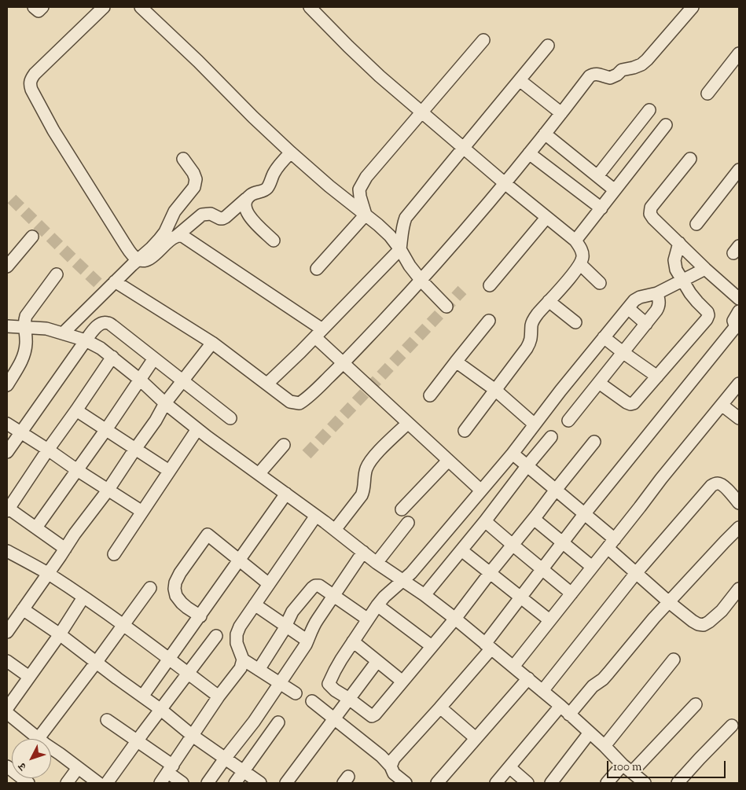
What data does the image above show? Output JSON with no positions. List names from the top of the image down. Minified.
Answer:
{"scale_bar":"100 m","north":"bottom left"}
